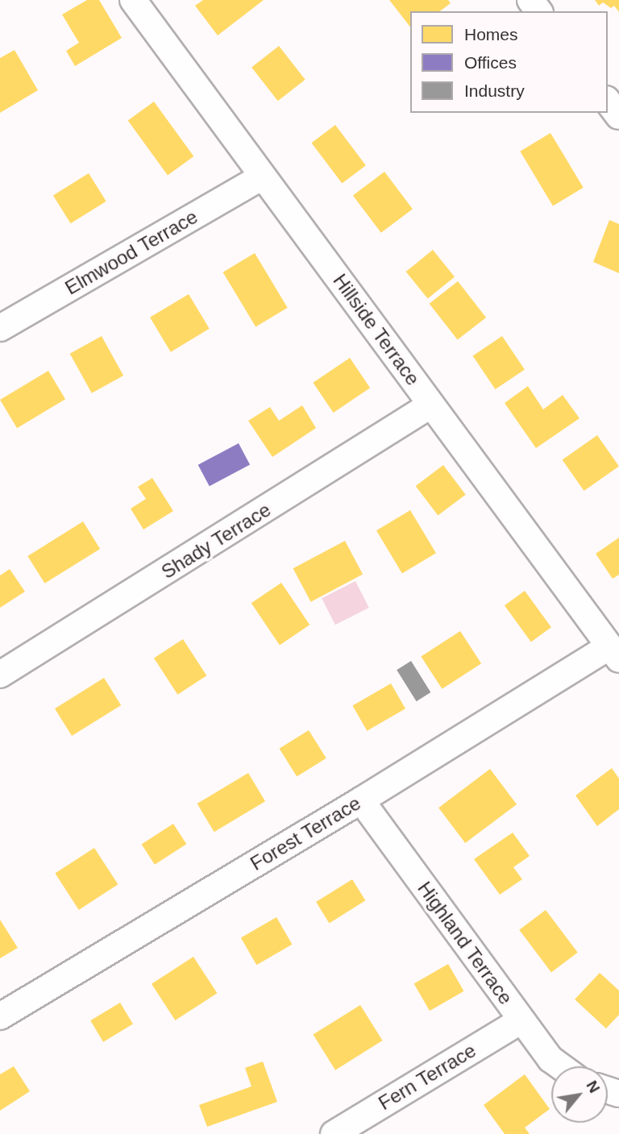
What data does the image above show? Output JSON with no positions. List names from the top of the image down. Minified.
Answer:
{"streets":{"street":["Elmwood Terrace","Hillside Terrace","Shady Terrace","Forest Terrace","Highland Terrace","Fern Terrace"]},"crossings":[["Elmwood Terrace","Hillside Terrace"],["Hillside Terrace","Shady Terrace"],["Hillside Terrace","Forest Terrace"],["Forest Terrace","Highland Terrace"],["Highland Terrace","Fern Terrace"]],"legend":["Homes","Offices","Industry"],"north":"top right"}
